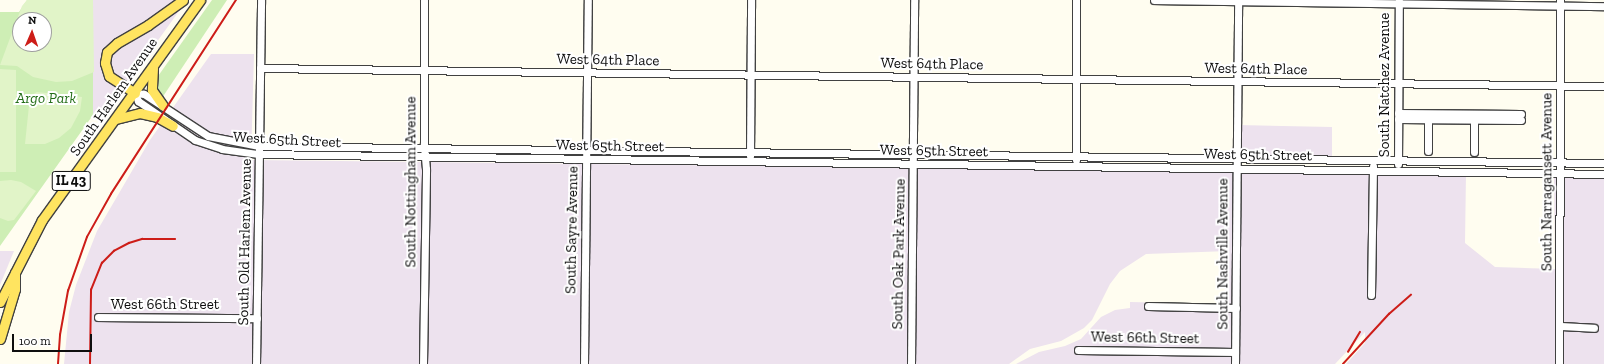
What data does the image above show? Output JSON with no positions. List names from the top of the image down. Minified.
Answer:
{"streets":{"main road":["South Harlem Avenue","IL 43"],"street":["West 64th Place","South Natchez Avenue","West 65th Street","South Nottingham Avenue","South Narragansett Avenue","South Sayre Avenue","South Old Harlem Avenue","South Oak Park Avenue","South Nashville Avenue","West 66th Street"]},"crossings":[["West 64th Place","South Natchez Avenue"],["West 64th Place","South Nottingham Avenue"],["West 64th Place","South Narragansett Avenue"],["West 64th Place","South Sayre Avenue"],["West 64th Place","South Old Harlem Avenue"],["West 64th Place","South Oak Park Avenue"],["West 64th Place","South Nashville Avenue"],["South Natchez Avenue","West 65th Street"],["South Harlem Avenue","West 65th Street"],["South Harlem Avenue","IL 43"],["West 65th Street","South Nottingham Avenue"],["West 65th Street","South Narragansett Avenue"],["West 65th Street","South Sayre Avenue"],["West 65th Street","South Old Harlem Avenue"],["West 65th Street","South Oak Park Avenue"],["West 65th Street","South Nashville Avenue"],["South Old Harlem Avenue","West 66th Street"],["South Nashville Avenue","West 66th Street"]],"parks":["Argo Park"],"scale_bar":"100 m","north":"top"}
